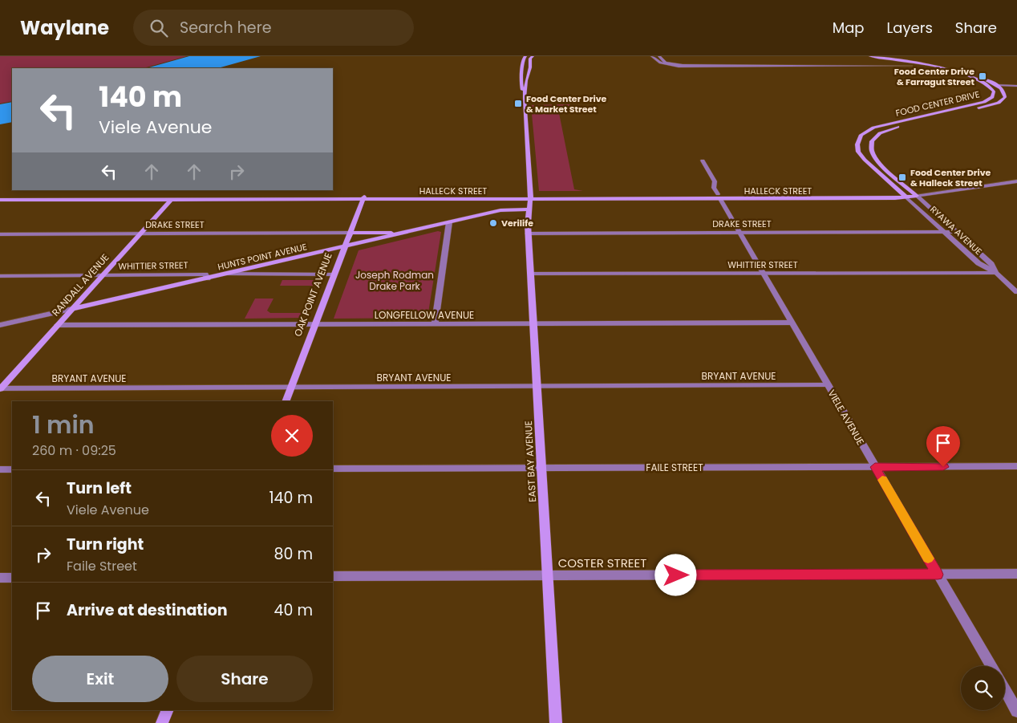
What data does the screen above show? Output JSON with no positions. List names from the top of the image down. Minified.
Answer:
{"streets":{"main road":["FOOD CENTER DRIVE","HALLECK STREET","HUNTS POINT AVENUE","RANDALL AVENUE","OAK POINT AVENUE","EAST BAY AVENUE"],"street":["DRAKE STREET","RYAWA AVENUE","WHITTIER STREET","LONGFELLOW AVENUE","BRYANT AVENUE","VIELE AVENUE","FAILE STREET","COSTER STREET"]},"crossings":[["FOOD CENTER DRIVE","HALLECK STREET"],["FOOD CENTER DRIVE","RYAWA AVENUE"],["HALLECK STREET","RYAWA AVENUE"],["HALLECK STREET","RANDALL AVENUE"],["HALLECK STREET","OAK POINT AVENUE"],["HALLECK STREET","VIELE AVENUE"],["HALLECK STREET","EAST BAY AVENUE"],["DRAKE STREET","RYAWA AVENUE"],["DRAKE STREET","RANDALL AVENUE"],["DRAKE STREET","OAK POINT AVENUE"],["DRAKE STREET","VIELE AVENUE"],["DRAKE STREET","EAST BAY AVENUE"],["RYAWA AVENUE","WHITTIER STREET"],["HUNTS POINT AVENUE","WHITTIER STREET"],["HUNTS POINT AVENUE","RANDALL AVENUE"],["HUNTS POINT AVENUE","OAK POINT AVENUE"],["HUNTS POINT AVENUE","EAST BAY AVENUE"],["WHITTIER STREET","RANDALL AVENUE"],["WHITTIER STREET","VIELE AVENUE"],["WHITTIER STREET","EAST BAY AVENUE"],["RANDALL AVENUE","LONGFELLOW AVENUE"],["RANDALL AVENUE","BRYANT AVENUE"],["OAK POINT AVENUE","LONGFELLOW AVENUE"],["OAK POINT AVENUE","BRYANT AVENUE"],["LONGFELLOW AVENUE","VIELE AVENUE"],["LONGFELLOW AVENUE","EAST BAY AVENUE"],["BRYANT AVENUE","VIELE AVENUE"],["BRYANT AVENUE","EAST BAY AVENUE"],["VIELE AVENUE","FAILE STREET"],["VIELE AVENUE","COSTER STREET"],["EAST BAY AVENUE","FAILE STREET"],["EAST BAY AVENUE","COSTER STREET"]],"parks":["Joseph Rodman Drake Park"],"places":{"transit":["Food Center Drive & Farragut Street","Food Center Drive & Market Street","Food Center Drive & Halleck Street"],"other":["Verilife"]},"page":{"header":"Waylane","search":"Search here","nav":["Map","Layers","Share"],"turn":["140 m","Viele Avenue"],"heading":["1 min","260 m · 09:25"],"list":[{"name":"Turn left","note":"Viele Avenue","value":"140 m"},{"name":"Turn right","note":"Faile Street","value":"80 m"},{"name":"Arrive at destination","value":"40 m"}],"buttons":["Exit","Share"]}}
